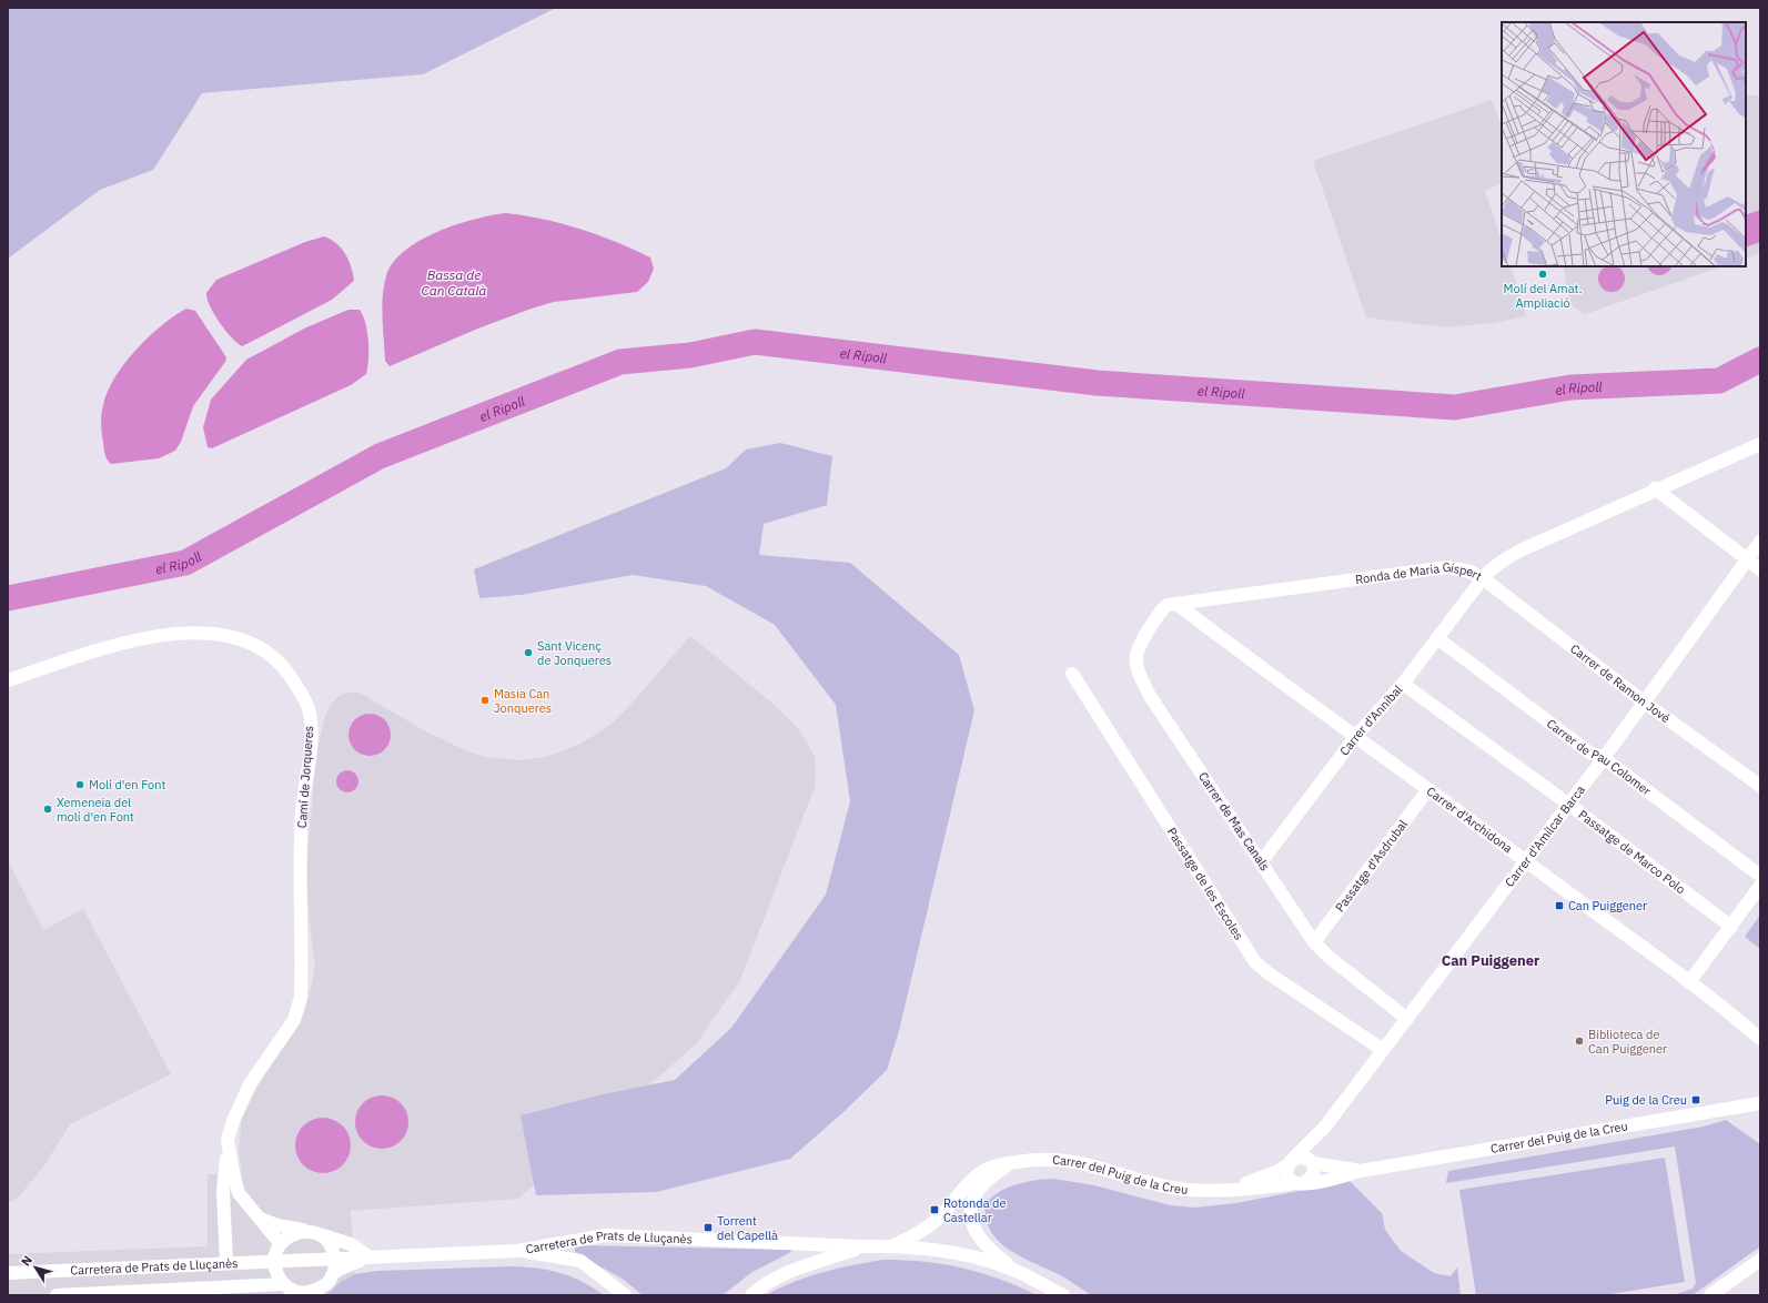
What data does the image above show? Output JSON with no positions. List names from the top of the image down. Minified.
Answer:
{"streets":{"street":["Ronda de Maria Gispert","Carrer de Ramon Jové","Carrer d'Anníbal","Carrer de Pau Colomer","Camí de Jorqueres","Carrer d'Archidona","Carrer de Mas Canals","Carrer d'Amílcar Barca","Passatge de Marco Polo","Passatge d'Asdrubal","Passatge de les Escoles","Carrer del Puig de la Creu","Carretera de Prats de Lluçanès"]},"crossings":[["Ronda de Maria Gispert","Carrer de Ramon Jové"],["Ronda de Maria Gispert","Carrer d'Anníbal"],["Ronda de Maria Gispert","Carrer d'Archidona"],["Ronda de Maria Gispert","Carrer de Mas Canals"],["Carrer de Ramon Jové","Carrer d'Anníbal"],["Carrer de Ramon Jové","Carrer d'Amílcar Barca"],["Carrer d'Anníbal","Carrer de Pau Colomer"],["Carrer d'Anníbal","Carrer d'Archidona"],["Carrer d'Anníbal","Carrer de Mas Canals"],["Carrer d'Anníbal","Passatge de Marco Polo"],["Carrer de Pau Colomer","Carrer d'Amílcar Barca"],["Camí de Jorqueres","Carretera de Prats de Lluçanès"],["Carrer d'Archidona","Carrer de Mas Canals"],["Carrer d'Archidona","Carrer d'Amílcar Barca"],["Carrer d'Archidona","Passatge d'Asdrubal"],["Carrer de Mas Canals","Carrer d'Amílcar Barca"],["Carrer de Mas Canals","Passatge d'Asdrubal"],["Carrer d'Amílcar Barca","Passatge de Marco Polo"],["Carrer d'Amílcar Barca","Passatge de les Escoles"],["Carrer d'Amílcar Barca","Carrer del Puig de la Creu"],["Carrer del Puig de la Creu","Carretera de Prats de Lluçanès"]],"districts":["Can Puiggener"],"water":["Bassa de Can Català","el Ripoll"],"places":{"other":["Molí del Amat. Ampliació","Sant Vicenç de Jonqueres","Masia Can Jonqueres","Molí d'en Font","Xemeneia del molí d'en Font","Biblioteca de Can Puiggener"],"transit":["Can Puiggener","Puig de la Creu","Rotonda de Castellar","Torrent del Capellà"]},"north":"top left"}
